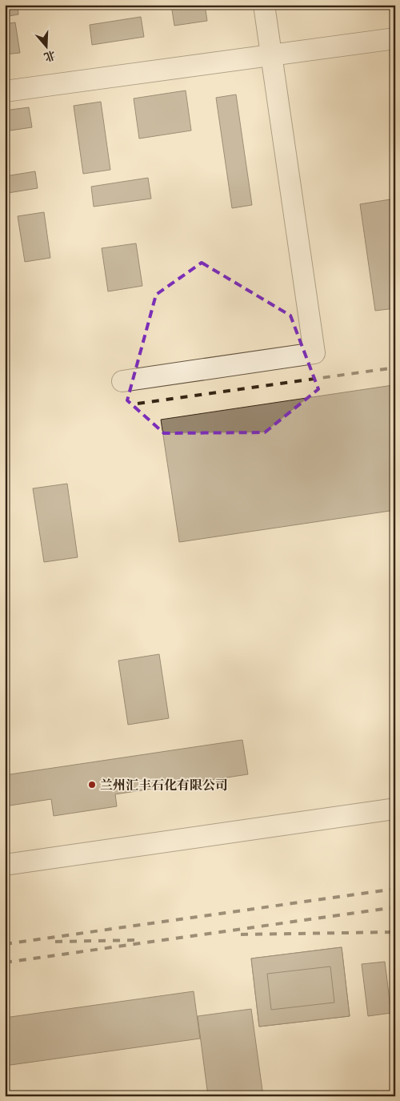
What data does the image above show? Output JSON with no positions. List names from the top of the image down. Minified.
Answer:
{"places":["兰州汇丰石化有限公司"],"north":"bottom"}
